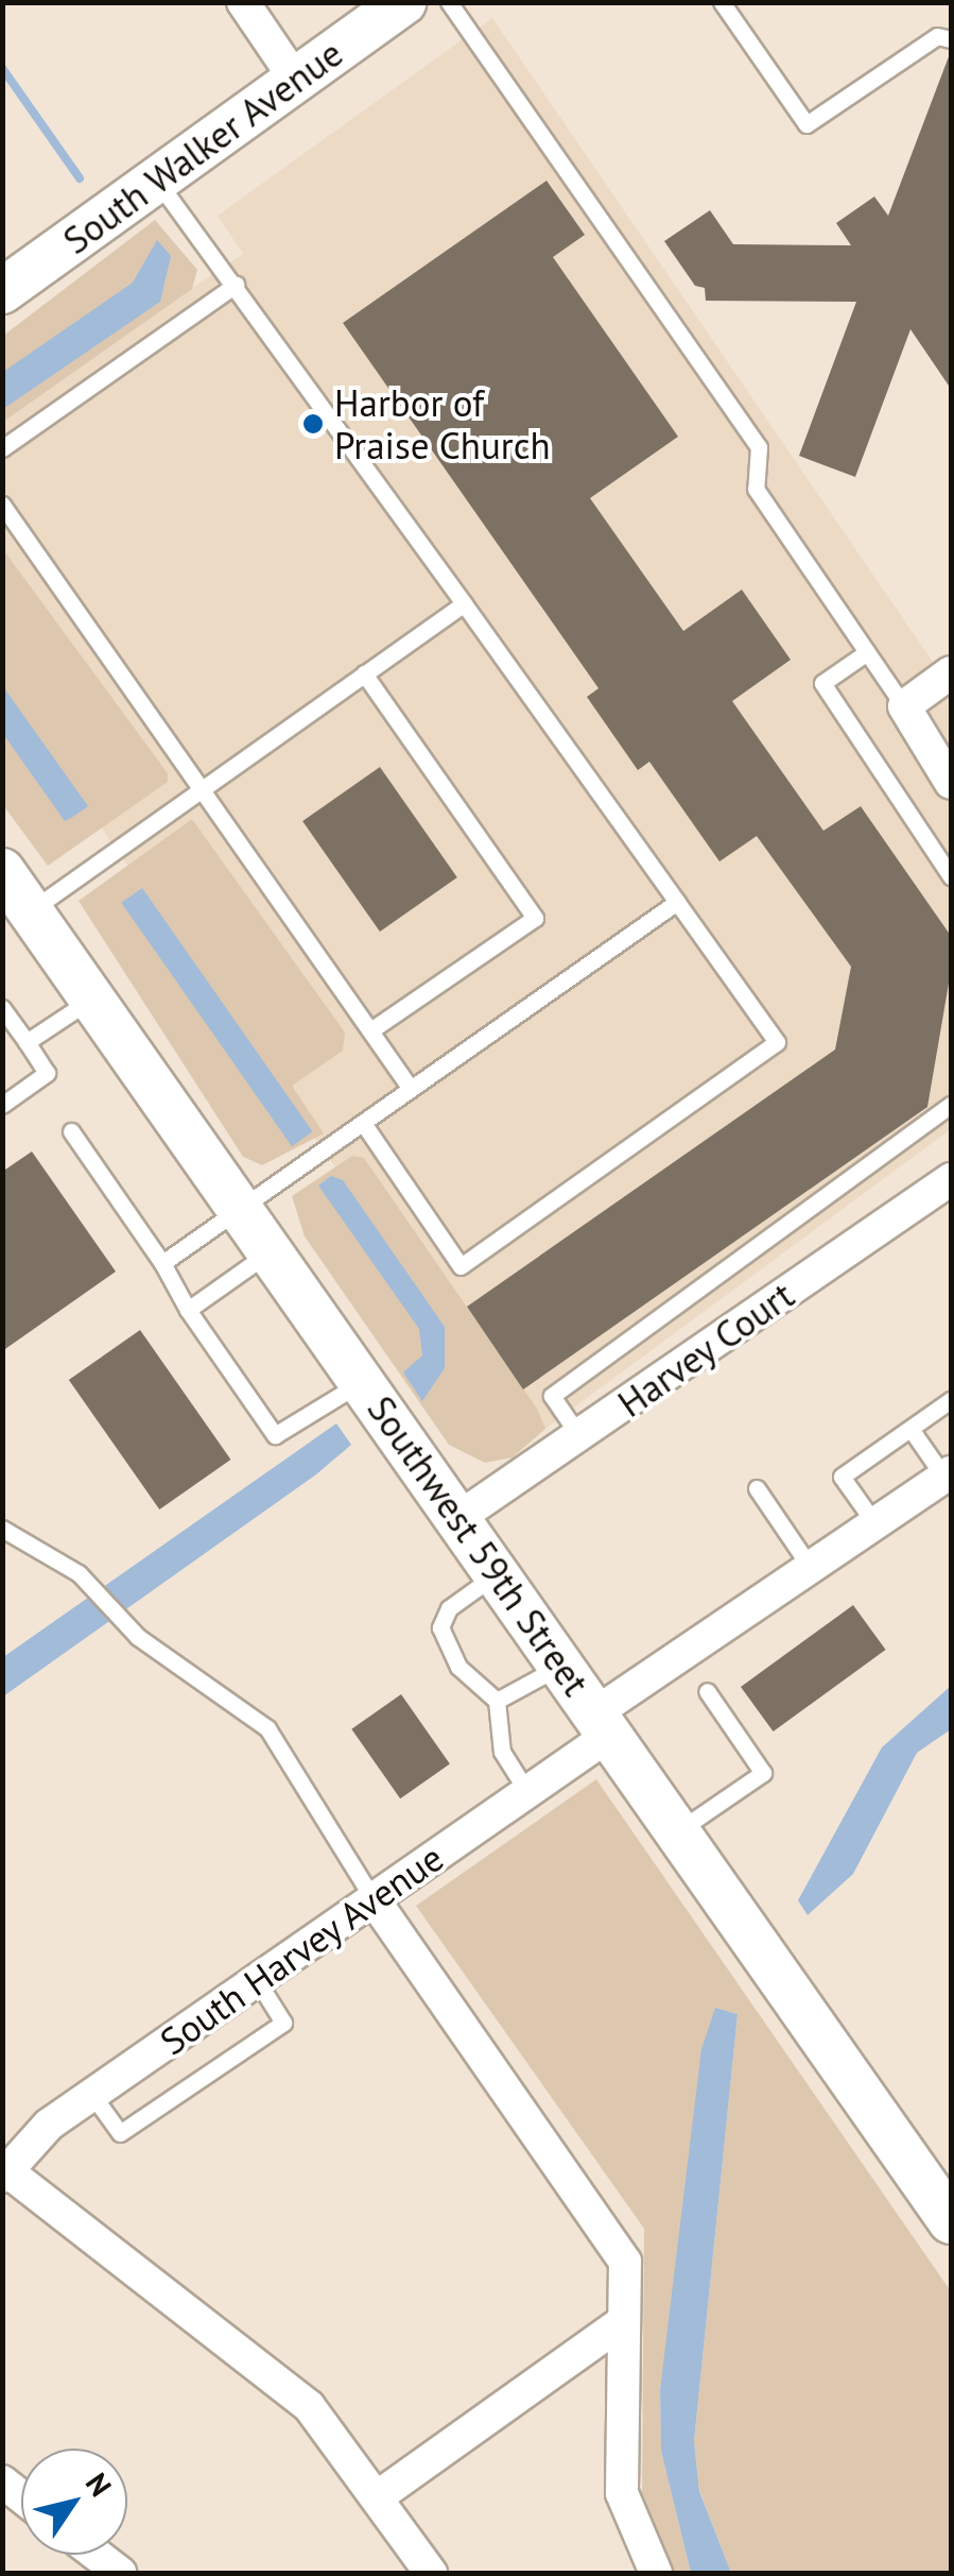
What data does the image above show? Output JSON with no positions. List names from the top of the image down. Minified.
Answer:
{"streets":{"main road":["South Walker Avenue","Southwest 59th Street"],"street":["Harvey Court","South Harvey Avenue"]},"crossings":[["Harvey Court","Southwest 59th Street"],["Southwest 59th Street","South Harvey Avenue"]],"places":["Harbor of Praise Church"],"north":"top right"}
